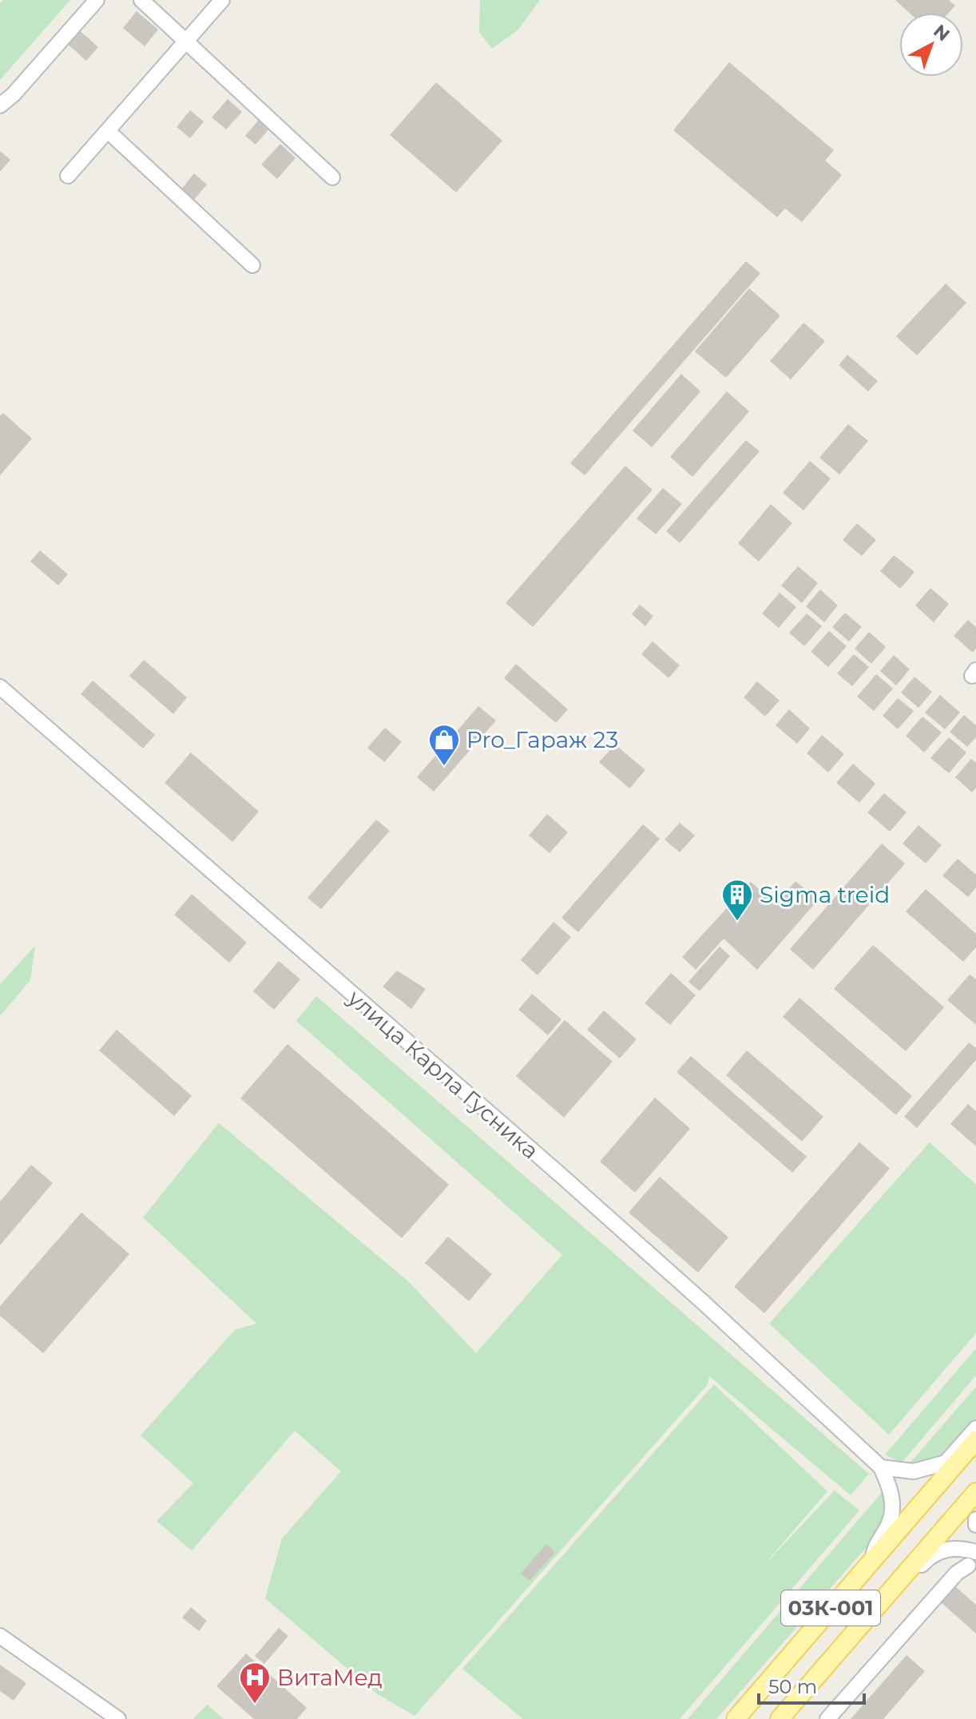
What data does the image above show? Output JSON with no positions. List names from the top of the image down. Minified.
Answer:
{"streets":{"main road":["03К-001"],"street":["улица Карла Гусника"]},"places":{"shop":["Pro_Гараж 23"],"building":["Sigma treid"],"hospital":["ВитаMед"]},"scale_bar":"50 m","north":"top right"}
